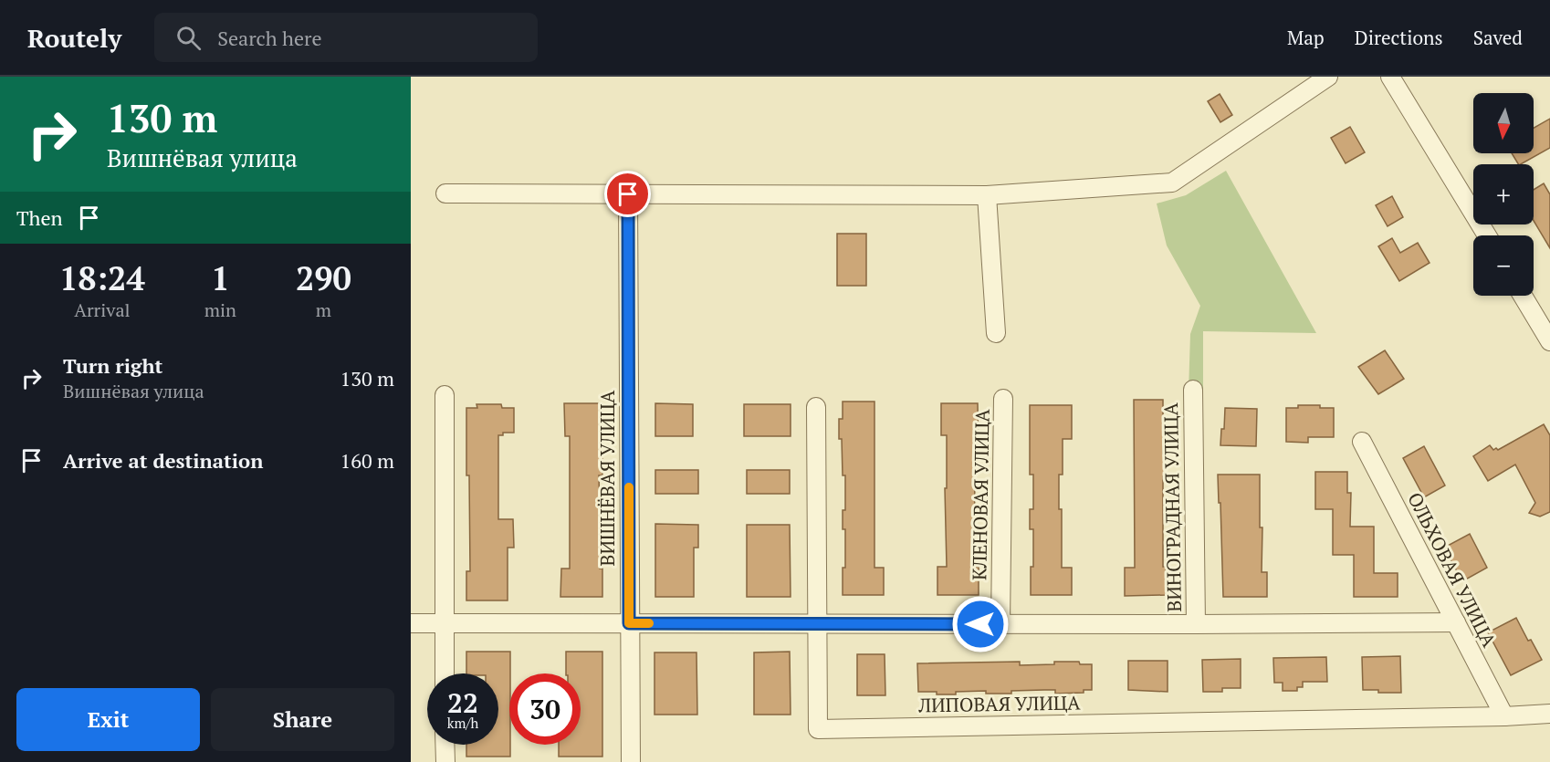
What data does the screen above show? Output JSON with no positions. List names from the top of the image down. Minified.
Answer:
{"streets":{"street":["ВИШНЁВАЯ УЛИЦА","КЛЕНОВАЯ УЛИЦА","ВИНОГРАДНАЯ УЛИЦА","ОЛЬХОВАЯ УЛИЦА","ЛИПОВАЯ УЛИЦА"]},"crossings":[["ОЛЬХОВАЯ УЛИЦА","ЛИПОВАЯ УЛИЦА"]],"north":"bottom","page":{"header":"Routely","search":"Search here","nav":["Map","Directions","Saved"],"turn":["130 m","Вишнёвая улица"],"map_buttons":["+","−"],"then":"Then","eta":["18:24","Arrival","1","min","290","m"],"list":[{"name":"Turn right","note":"Вишнёвая улица","value":"130 m"},{"name":"Arrive at destination","value":"160 m"}],"speed":"22 km/h","limit":"30","buttons":["Exit","Share"]}}
